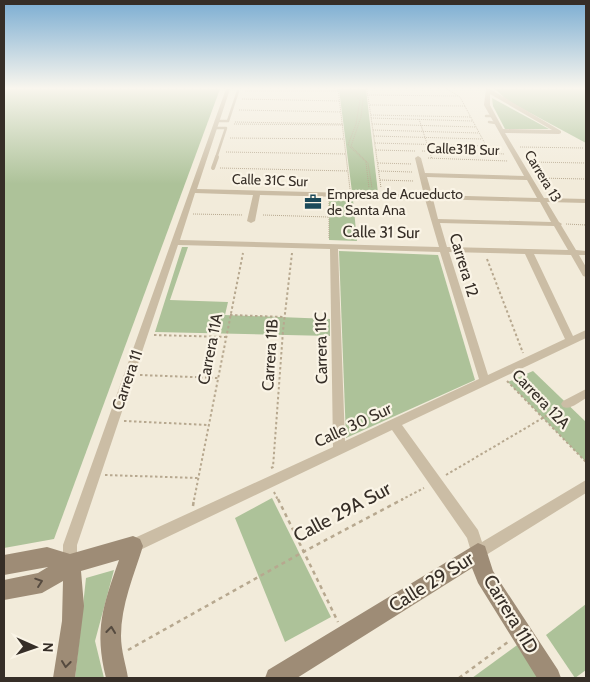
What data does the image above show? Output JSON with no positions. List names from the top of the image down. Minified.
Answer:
{"streets":{"street":["Carrera 13","Calle 31C Sur","Calle 31 Sur","Carrera 12","Carrera 11C","Carrera 11","Calle 30 Sur","Calle 29 Sur","Carrera 11D"],"path":["Calle31B Sur","Carrera 11A","Carrera 11B","Carrera 12A","Calle 29A Sur"]},"crossings":[["Calle31B Sur","Carrera 12"],["Carrera 13","Calle 31C Sur"],["Carrera 13","Calle 31 Sur"],["Calle 31C Sur","Carrera 12"],["Calle 31C Sur","Carrera 11"],["Calle 31 Sur","Carrera 12"],["Calle 31 Sur","Carrera 11C"],["Calle 31 Sur","Carrera 11A"],["Calle 31 Sur","Carrera 11B"],["Calle 31 Sur","Carrera 11"],["Calle 31 Sur","Carrera 12A"],["Carrera 12","Calle 30 Sur"],["Carrera 11C","Calle 30 Sur"],["Carrera 12A","Calle 30 Sur"],["Carrera 12A","Calle 29A Sur"],["Calle 30 Sur","Carrera 11D"],["Calle 29A Sur","Carrera 11D"],["Calle 29 Sur","Carrera 11D"]],"places":{"office":["Empresa de Acueducto de Santa Ana"]},"north":"right"}
